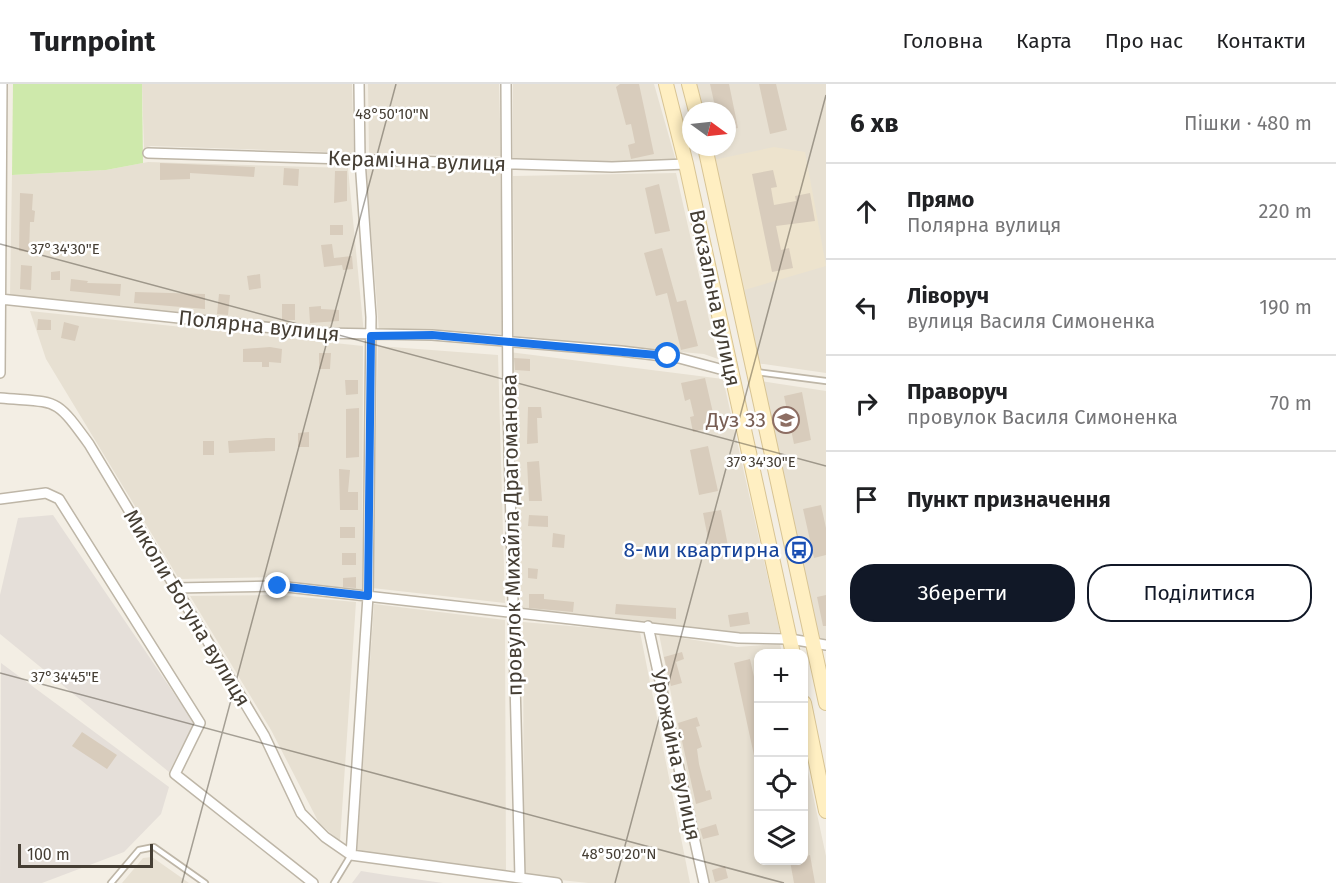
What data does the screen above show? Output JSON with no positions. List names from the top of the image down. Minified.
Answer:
{"streets":{"street":["Керамічна вулиця","Вокзальна вулиця","Полярна вулиця","провулок Михайла Драгоманова","Миколи Богуна вулиця","Урожайна вулиця"]},"crossings":[["Керамічна вулиця","Вокзальна вулиця"],["Керамічна вулиця","провулок Михайла Драгоманова"],["Вокзальна вулиця","Полярна вулиця"],["Полярна вулиця","провулок Михайла Драгоманова"]],"places":{"school or university":["Дуз 33"],"bus stop":["8-ми квартирна"]},"scale_bar":"100 m","north":"right","page":{"header":"Turnpoint","nav":["Головна","Карта","Про нас","Контакти"],"heading":["6 хв","Пішки · 480 m"],"list":[["Прямо","Полярна вулиця","220 m"],["Ліворуч","вулиця Василя Симоненка","190 m"],["Праворуч","провулок Василя Симоненка","70 m"],"Пункт призначення"],"buttons":["Зберегти","Поділитися"],"map_buttons":["+","−"],"scale":"100 m"},"coordinates":["48°50'10\"N","37°34'30\"E","37°34'45\"E","48°50'20\"N"]}
